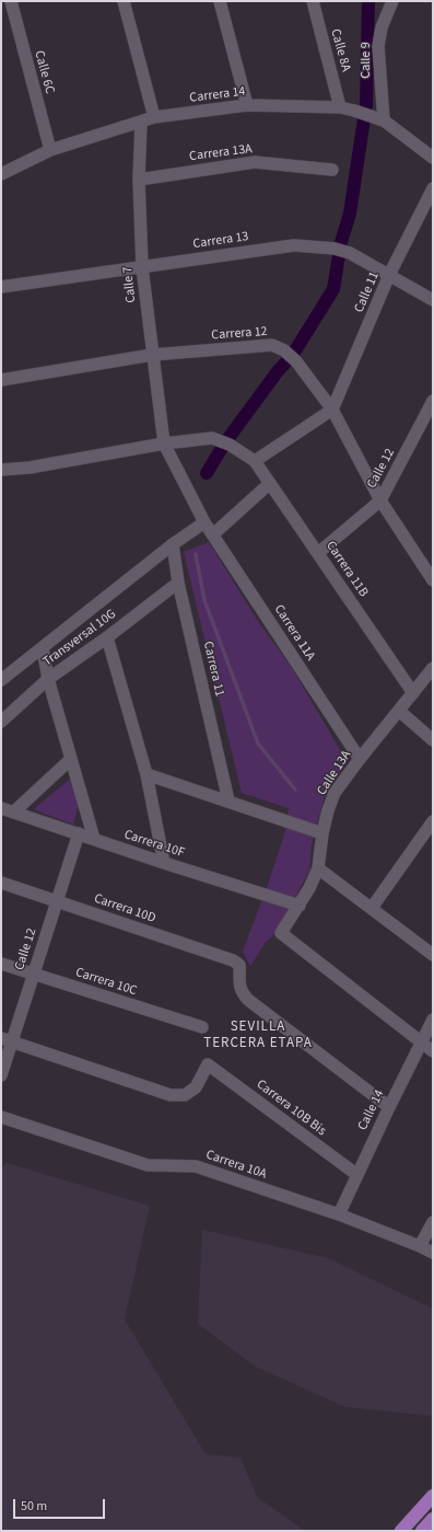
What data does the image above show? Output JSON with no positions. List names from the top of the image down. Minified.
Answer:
{"streets":{"street":["Calle 8A","Calle 9","Calle 6C","Carrera 14","Carrera 13A","Carrera 13","Calle 7","Calle 11","Carrera 12","Calle 12","Carrera 11B","Carrera 11A","Transversal 10G","Carrera 11","Calle 13A","Carrera 10F","Carrera 10D","Carrera 10C","Carrera 10B Bis","Calle 14","Carrera 10A"]},"crossings":[["Calle 8A","Carrera 14"],["Calle 9","Carrera 14"],["Calle 6C","Carrera 14"],["Carrera 14","Calle 7"],["Carrera 13A","Calle 7"],["Carrera 13","Calle 7"],["Carrera 13","Calle 11"],["Calle 7","Carrera 12"],["Calle 7","Carrera 11B"],["Calle 7","Carrera 11A"],["Calle 11","Carrera 12"],["Carrera 12","Calle 12"],["Calle 12","Carrera 11B"],["Calle 12","Carrera 10F"],["Calle 12","Carrera 10D"],["Calle 12","Carrera 10C"],["Calle 12","Carrera 10B Bis"],["Carrera 11B","Calle 13A"],["Carrera 11A","Calle 13A"],["Transversal 10G","Carrera 11"],["Calle 13A","Carrera 10F"],["Calle 13A","Calle 14"],["Carrera 10D","Calle 14"],["Carrera 10B Bis","Calle 14"],["Calle 14","Carrera 10A"]],"districts":["SEVILLA TERCERA ETAPA"],"scale_bar":"50 m"}
